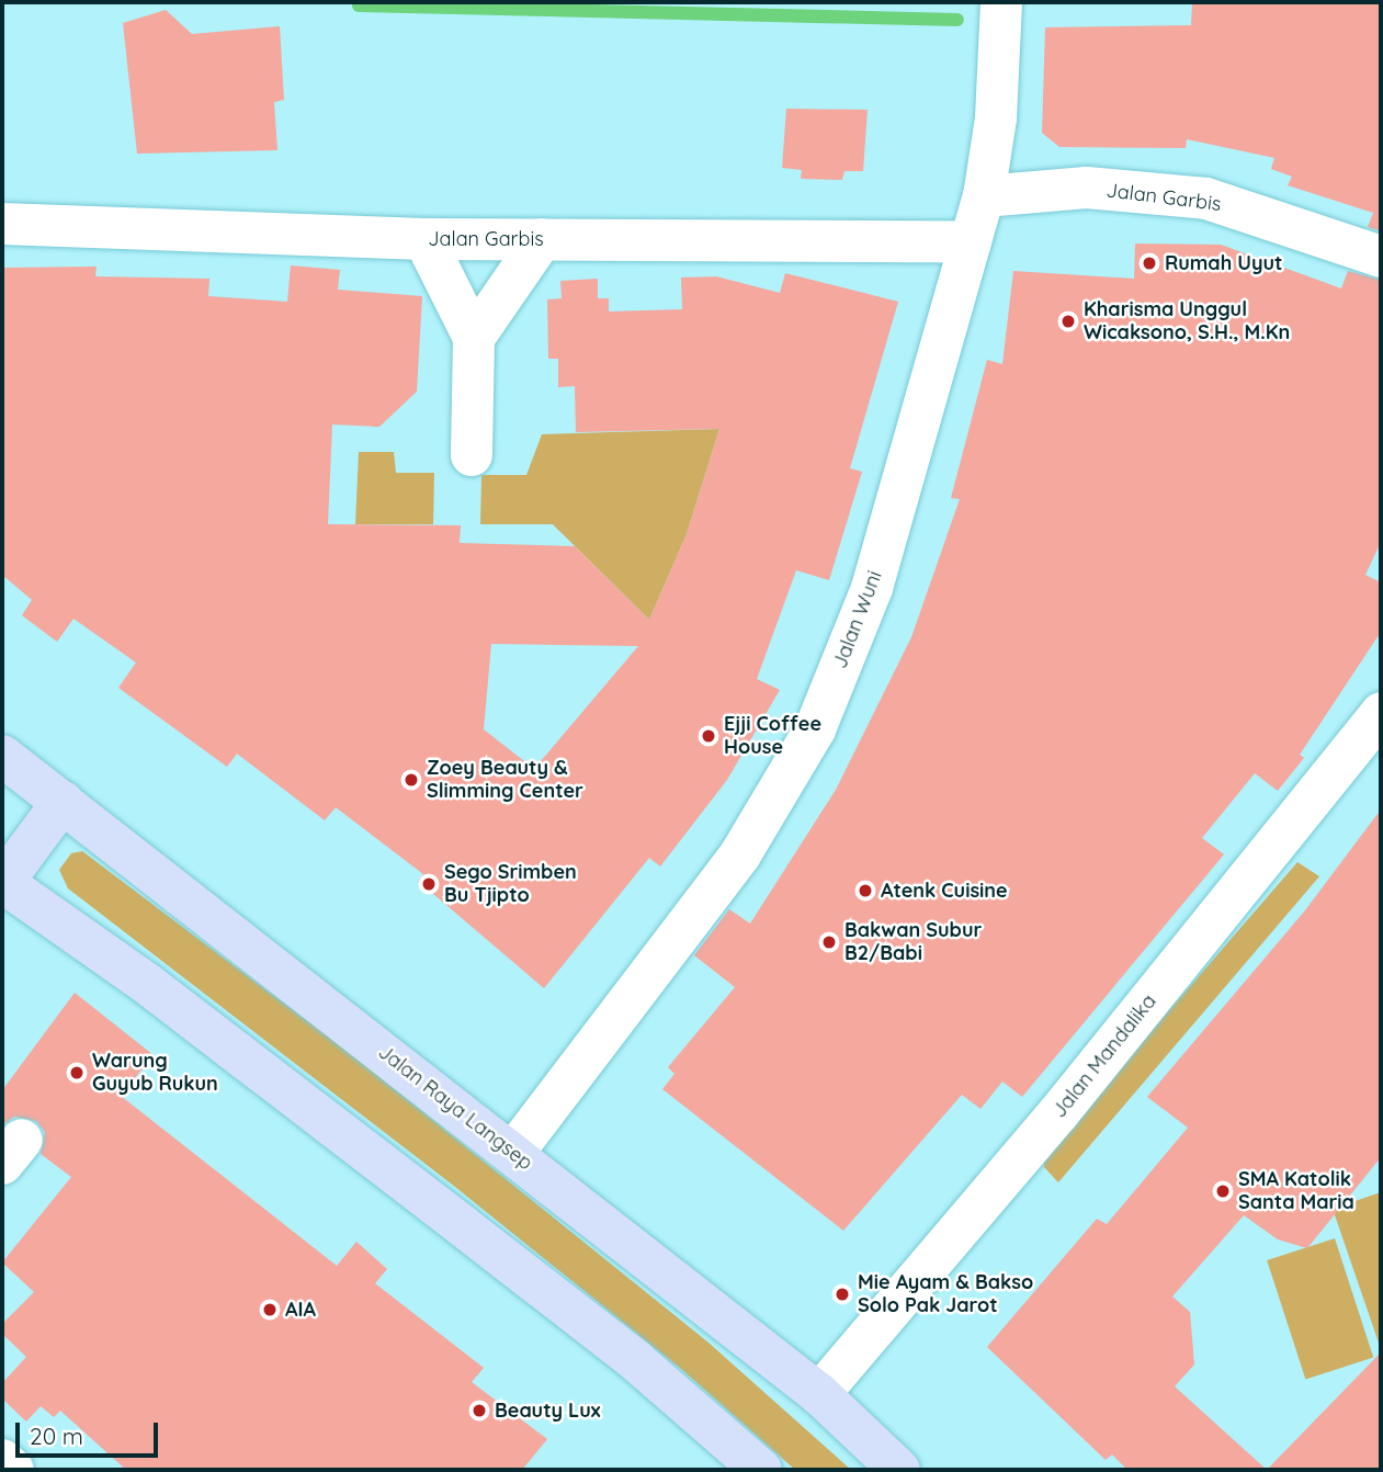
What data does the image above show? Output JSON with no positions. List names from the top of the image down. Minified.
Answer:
{"streets":{"main road":["Jalan Raya Langsep"],"street":["Jalan Garbis","Jalan Wuni","Jalan Mandalika"]},"crossings":[["Jalan Garbis","Jalan Wuni"],["Jalan Wuni","Jalan Raya Langsep"],["Jalan Mandalika","Jalan Raya Langsep"]],"places":["Rumah Uyut","Kharisma Unggul Wicaksono, S.H., M.Kn","Ejji Coffee House","Zoey Beauty & Slimming Center","Sego Srimben Bu Tjipto","Atenk Cuisine","Bakwan Subur B2/Babi","Warung Guyub Rukun","SMA Katolik Santa Maria","Mie Ayam & Bakso Solo Pak Jarot","AIA","Beauty Lux"],"scale_bar":"20 m"}
